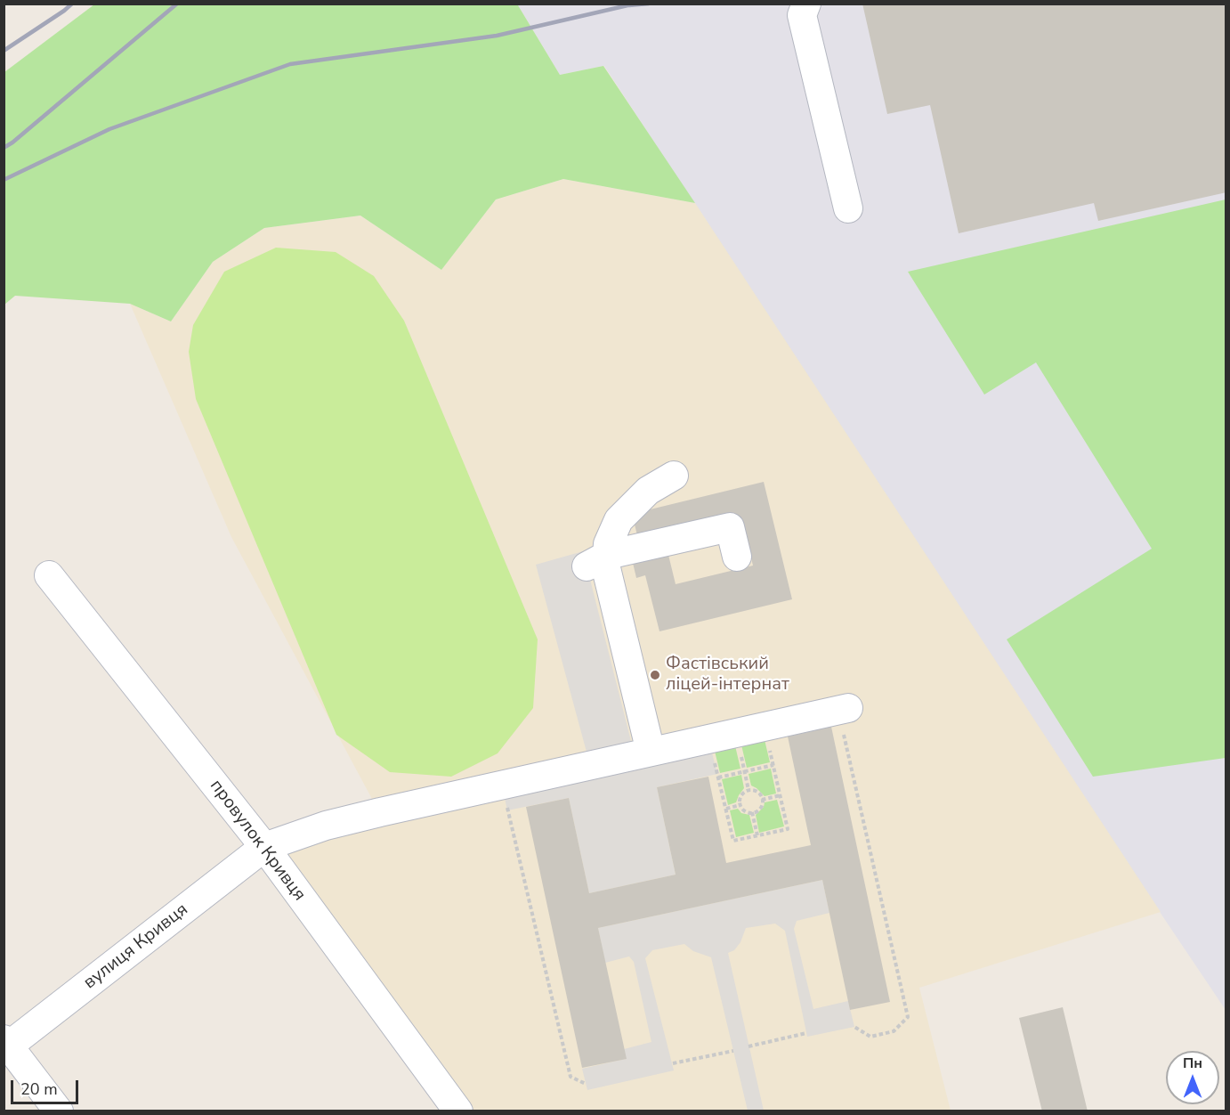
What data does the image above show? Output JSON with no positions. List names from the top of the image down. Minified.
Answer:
{"streets":{"street":["провулок Кривця","вулиця Кривця"]},"crossings":[["провулок Кривця","вулиця Кривця"]],"places":["Фастівський ліцей-інтернат"],"scale_bar":"20 m","north":"top"}
